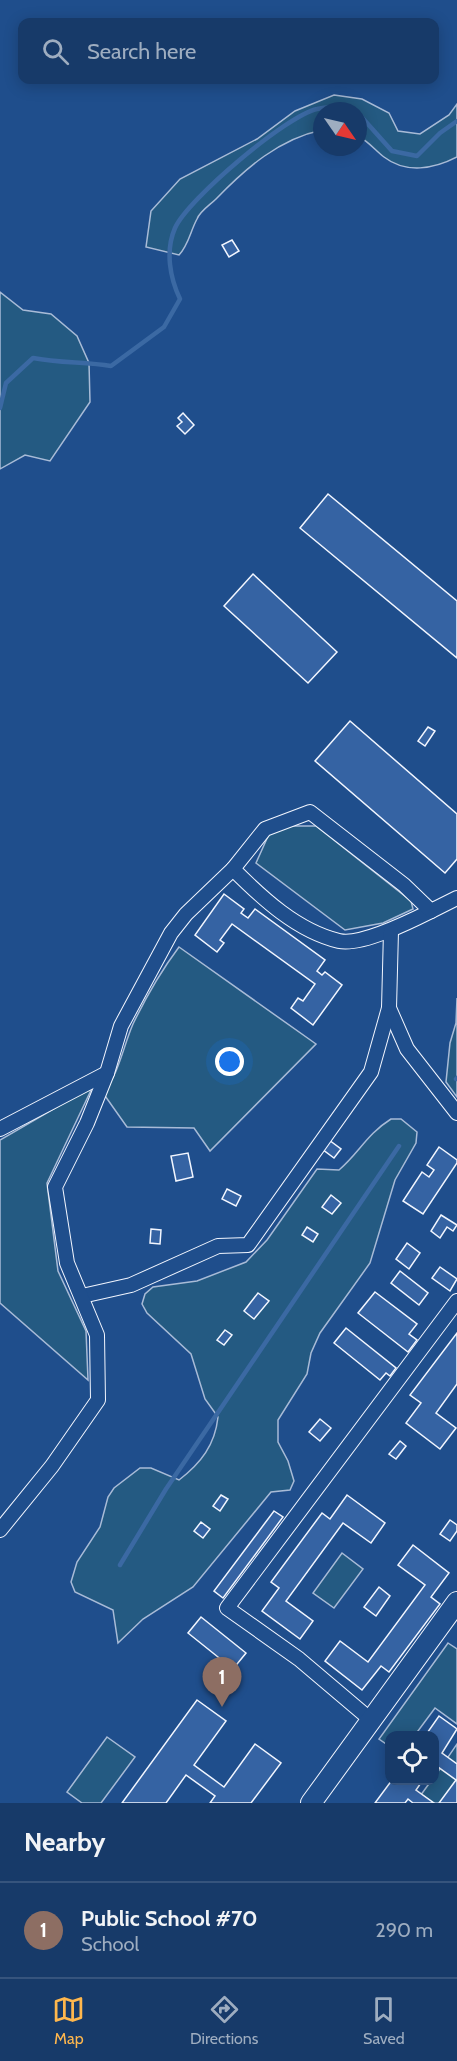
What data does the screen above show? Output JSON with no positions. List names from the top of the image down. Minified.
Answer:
{"north":"bottom right","page":{"search":"Search here","pins":"1","heading":"Nearby","list":[{"mark":"1","name":"Public School #70","note":"School","value":"290 m"}],"nav":["Map","Directions","Saved"]}}
